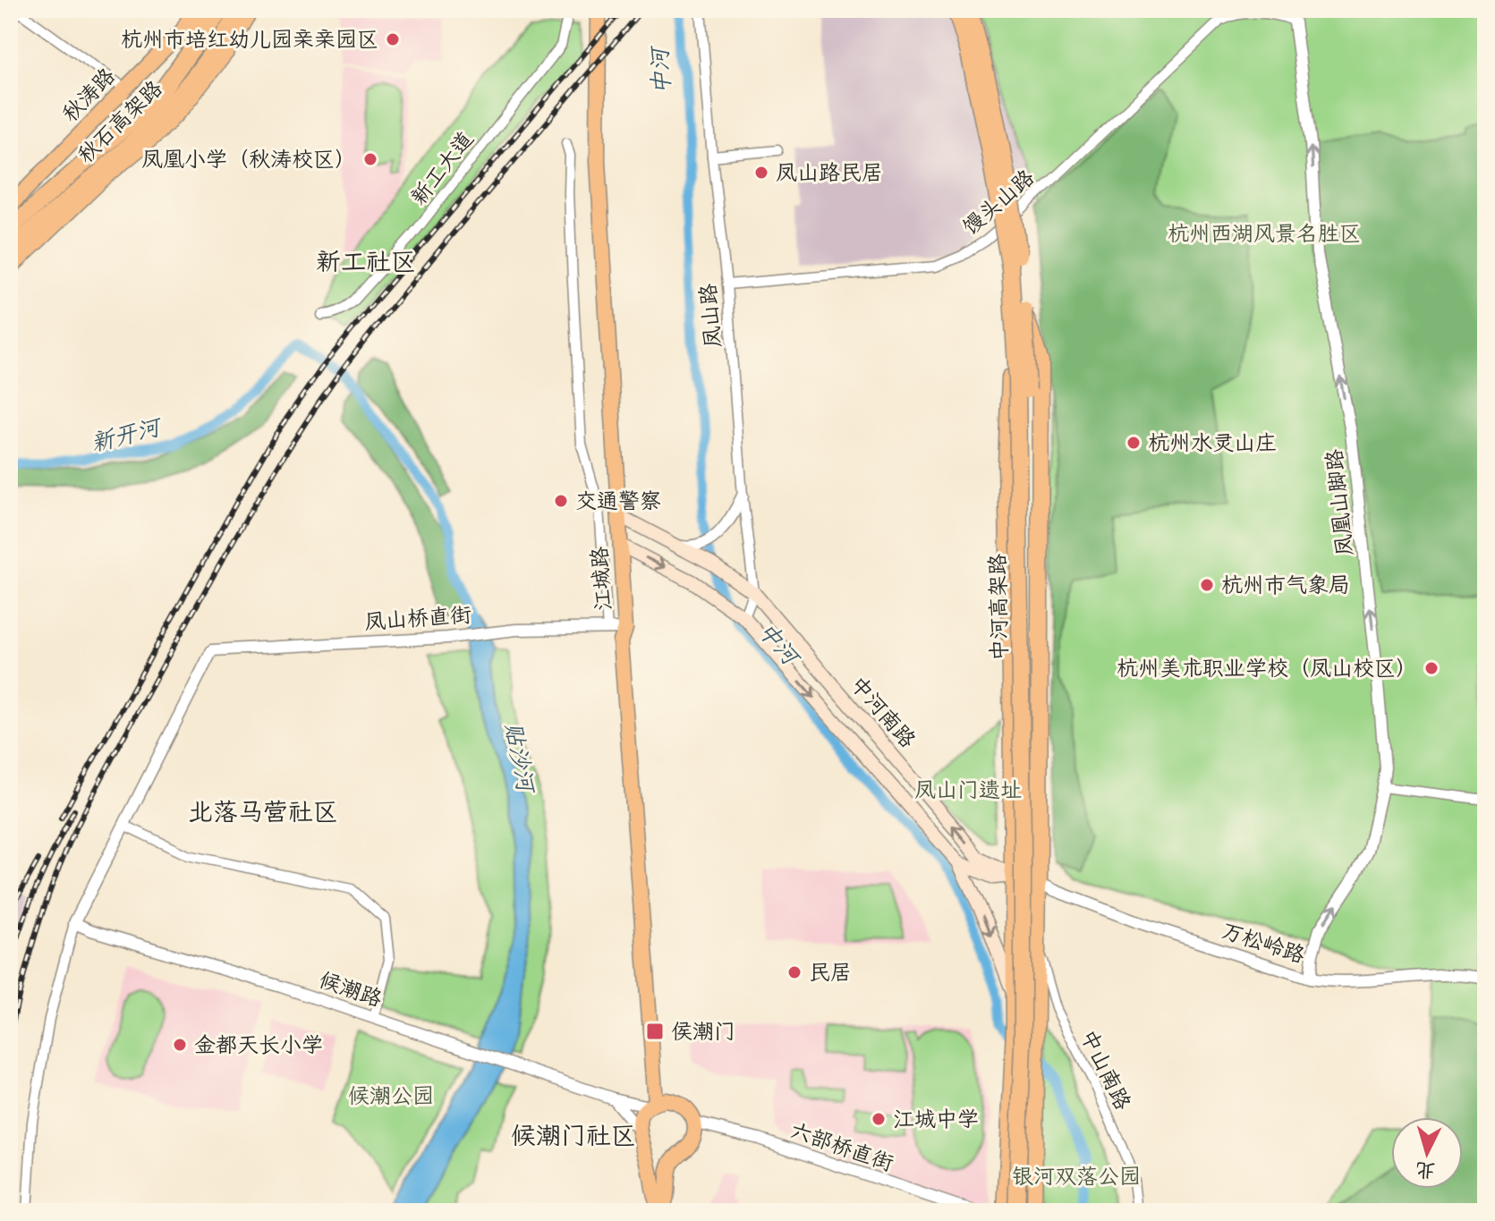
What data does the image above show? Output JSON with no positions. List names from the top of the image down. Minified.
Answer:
{"streets":{"highway":["秋石高架路","中河高架路"],"main road":["秋涛路","江城路","中河南路"],"street":["新工大道","馒头山路","凤山路","凤凰山脚路","凤山桥直街","万松岭路","候潮路","中山南路","六部桥直街"]},"crossings":[["馒头山路","凤山路"],["凤山路","中河南路"],["凤凰山脚路","万松岭路"],["江城路","凤山桥直街"],["江城路","中河南路"],["江城路","候潮路"],["江城路","六部桥直街"],["候潮路","六部桥直街"]],"one_way":["凤凰山脚路"],"districts":["新工社区","北落马营社区","候潮门社区"],"water":["中河","新开河","贴沙河"],"parks":["杭州西湖风景名胜区","凤山门遗址","候潮公园","银河双落公园"],"places":{"other":["杭州市培红幼儿园亲亲园区","凤凰小学（秋涛校区）","凤山路民居","杭州水灵山庄","交通警察","杭州市气象局","杭州美术职业学校（凤山校区）","民居","金都天长小学","江城中学"],"transit":["侯潮门"]},"north":"bottom"}
